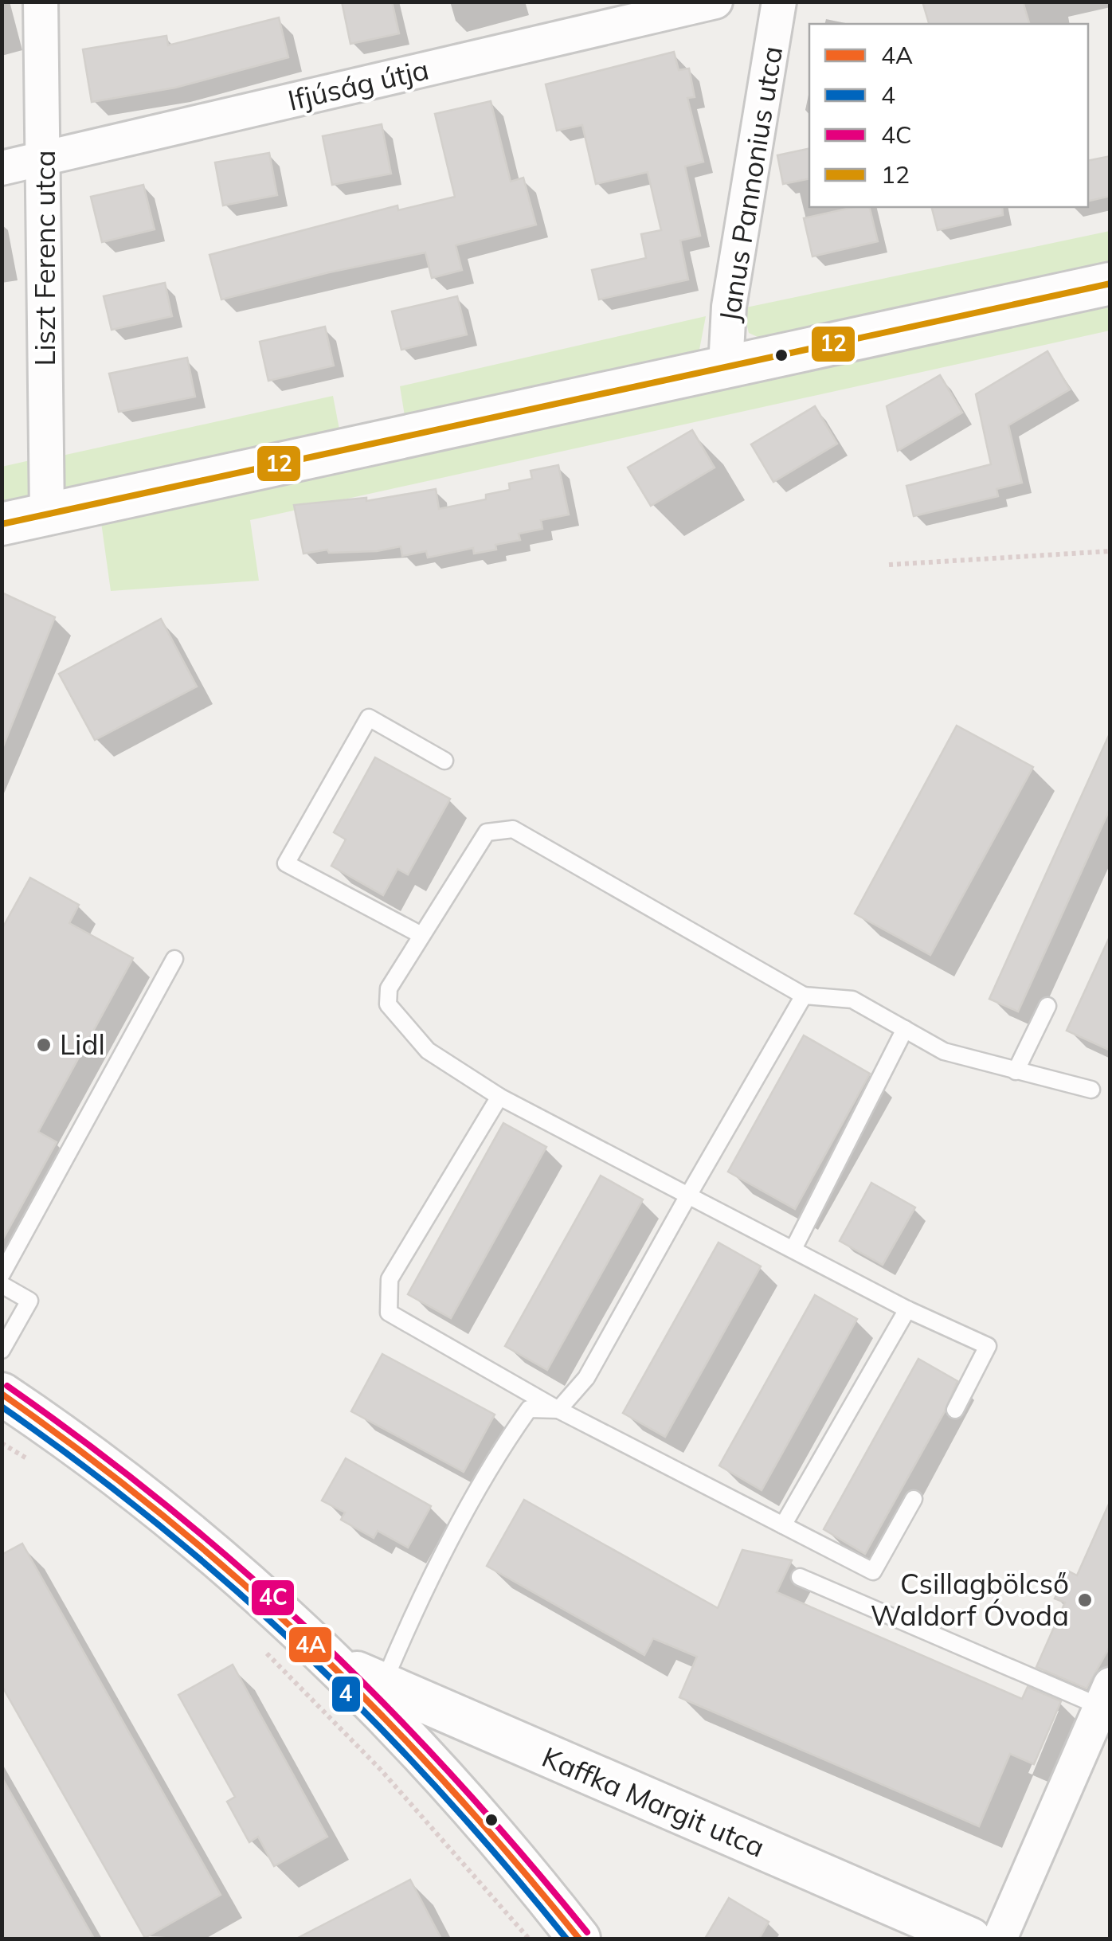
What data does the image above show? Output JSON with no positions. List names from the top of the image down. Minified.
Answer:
{"streets":{"street":["Ifjúság útja","Janus Pannonius utca","Liszt Ferenc utca","Kaffka Margit utca"]},"crossings":[["Ifjúság útja","Liszt Ferenc utca"]],"places":["Lidl","Csillagbölcső Waldorf Óvoda"],"lines":["transit line 12","transit line 4C","transit line 4A","transit line 4"],"legend":["4A","4","4C","12"]}
